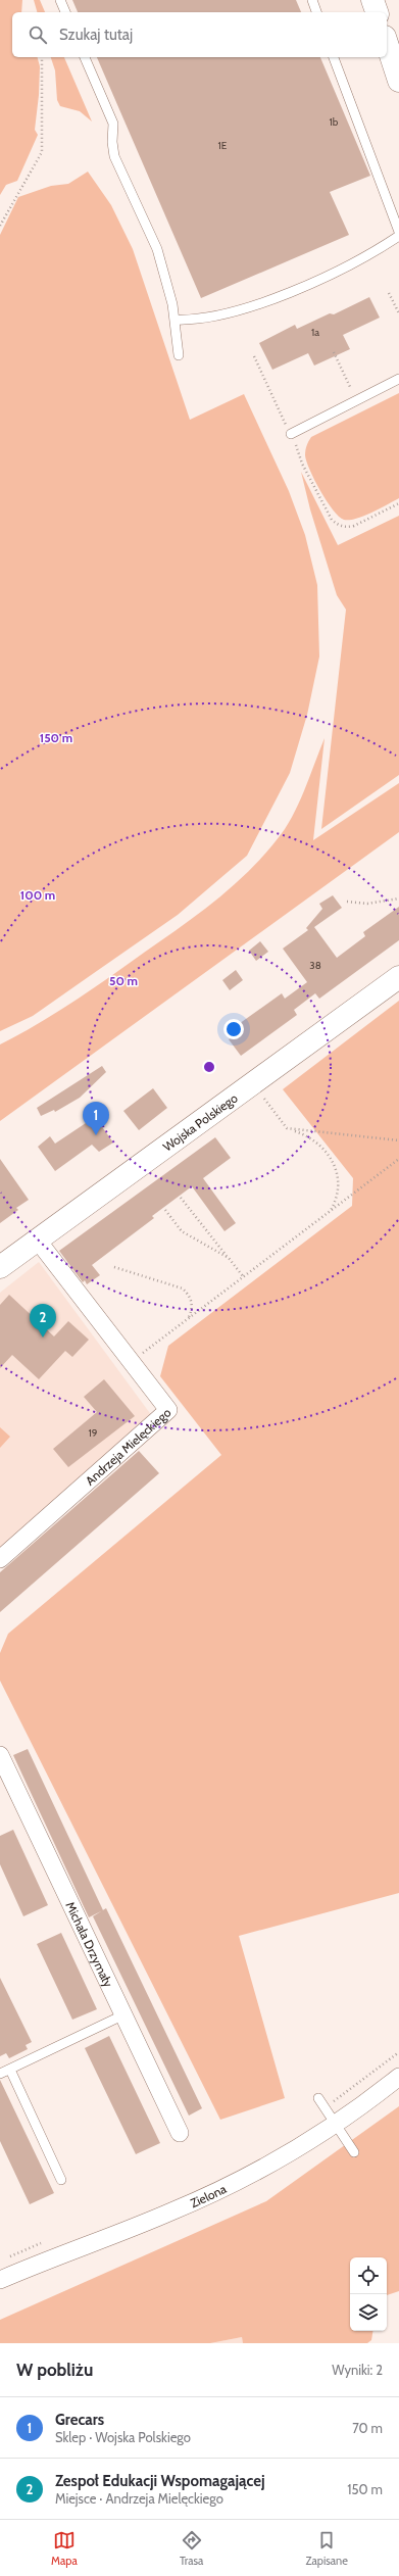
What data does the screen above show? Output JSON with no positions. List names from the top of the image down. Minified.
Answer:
{"streets":{"street":["Wojska Polskiego","Andrzeja Mielęckiego","Michała Drzymały","Zielona"]},"crossings":[["Wojska Polskiego","Andrzeja Mielęckiego"]],"house_numbers":["1b","1E","1a","38","19"],"page":{"search":"Szukaj tutaj","pins":["1","2"],"heading":["W pobliżu","Wyniki: 2"],"list":[{"mark":"1","name":"Grecars","note":"Sklep · Wojska Polskiego","value":"70 m"},{"mark":"2","name":"Zespoł Edukacji Wspomagającej","note":"Miejsce · Andrzeja Mielęckiego","value":"150 m"}],"nav":["Mapa","Trasa","Zapisane"]},"rings":["150 m","100 m","50 m"]}
